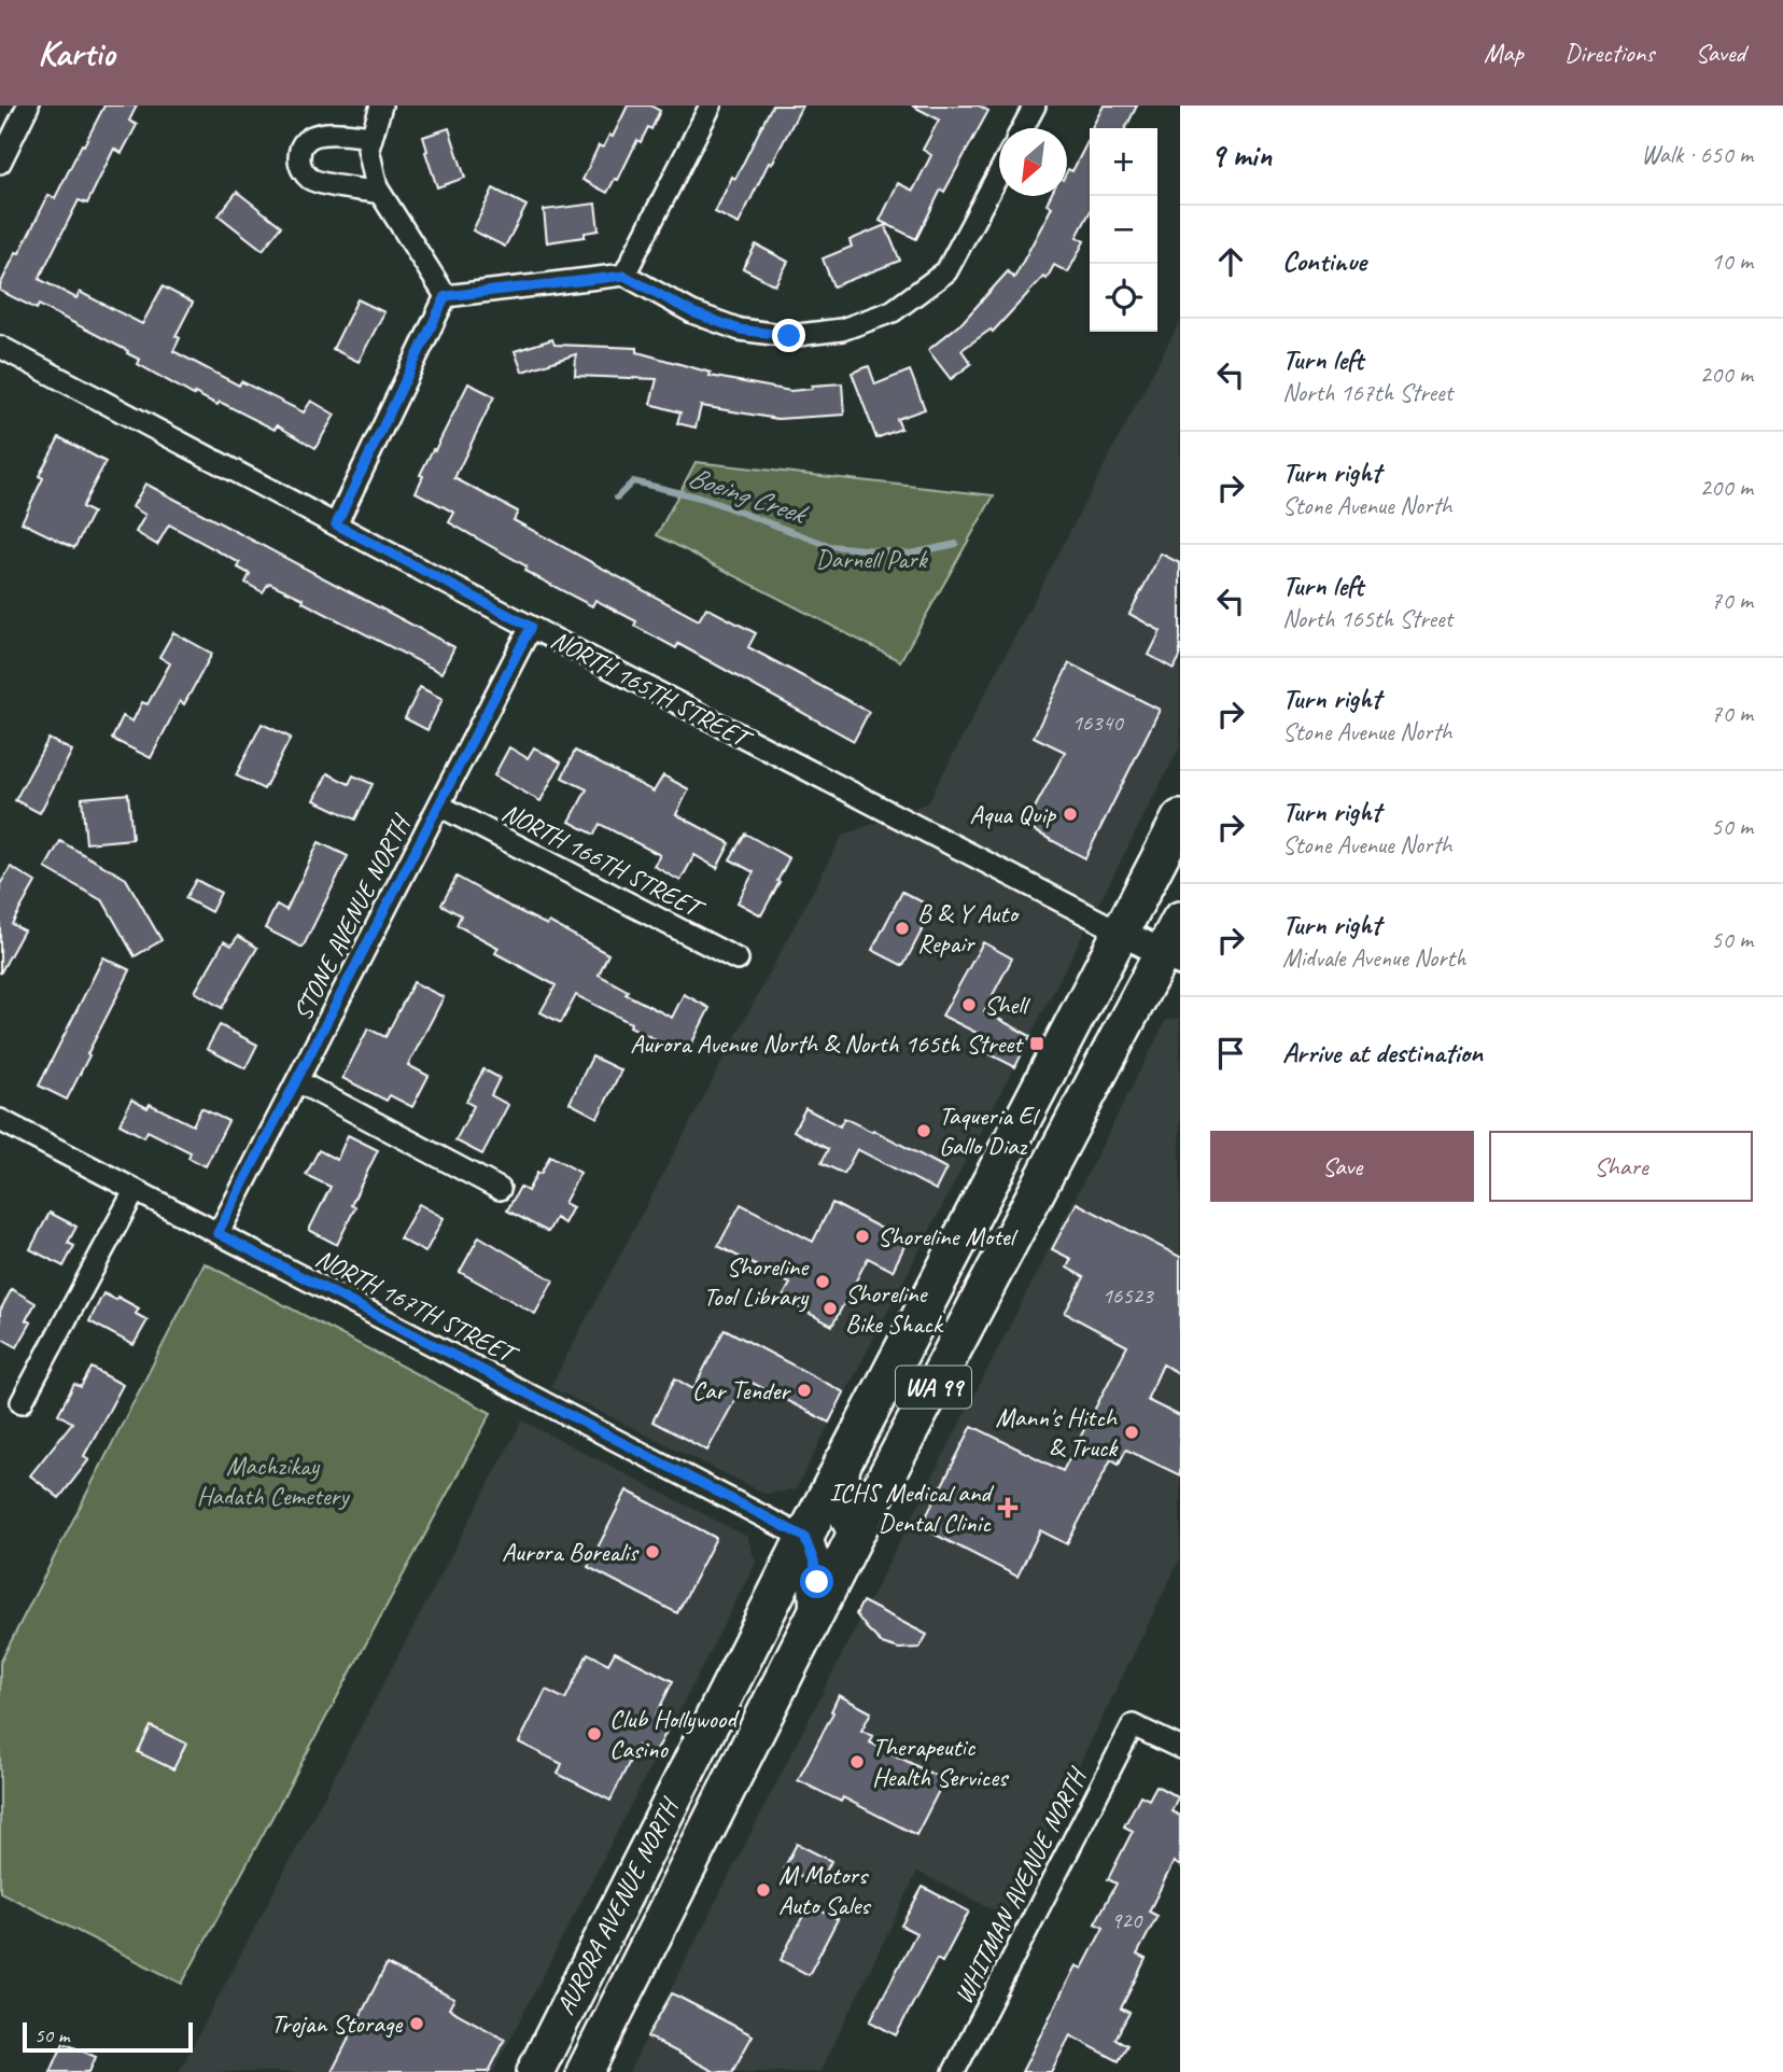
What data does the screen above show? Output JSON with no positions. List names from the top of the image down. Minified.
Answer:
{"streets":{"highway":["WA 99","AURORA AVENUE NORTH"],"street":["NORTH 165TH STREET","NORTH 166TH STREET","STONE AVENUE NORTH","NORTH 167TH STREET","WHITMAN AVENUE NORTH"]},"crossings":[["NORTH 165TH STREET","STONE AVENUE NORTH"],["NORTH 165TH STREET","AURORA AVENUE NORTH"],["NORTH 166TH STREET","STONE AVENUE NORTH"],["STONE AVENUE NORTH","NORTH 167TH STREET"],["NORTH 167TH STREET","AURORA AVENUE NORTH"]],"water":["Boeing Creek"],"parks":["Darnell Park","Machzikay Hadath Cemetery"],"places":{"other":["Aqua Quip","B & Y Auto Repair","Shell","Taqueria El Gallo Diaz","Shoreline Motel","Shoreline Tool Library","Shoreline Bike Shack","Car Tender","Mann's Hitch & Truck","Aurora Borealis","Club Hollywood Casino","Therapeutic Health Services","M Motors Auto Sales","Trojan Storage"],"transit":["Aurora Avenue North & North 165th Street"],"health":["ICHS Medical and Dental Clinic"]},"house_numbers":["16340","16523","920"],"scale_bar":"50 m","north":"bottom left","page":{"header":"Kartio","nav":["Map","Directions","Saved"],"heading":["9 min","Walk · 650 m"],"map_buttons":["+","−"],"list":[["Continue","10 m"],["Turn left","North 167th Street","200 m"],["Turn right","Stone Avenue North","200 m"],["Turn left","North 165th Street","70 m"],["Turn right","Stone Avenue North","70 m"],["Turn right","Stone Avenue North","50 m"],["Turn right","Midvale Avenue North","50 m"],"Arrive at destination"],"buttons":["Save","Share"],"scale":"50 m"}}
